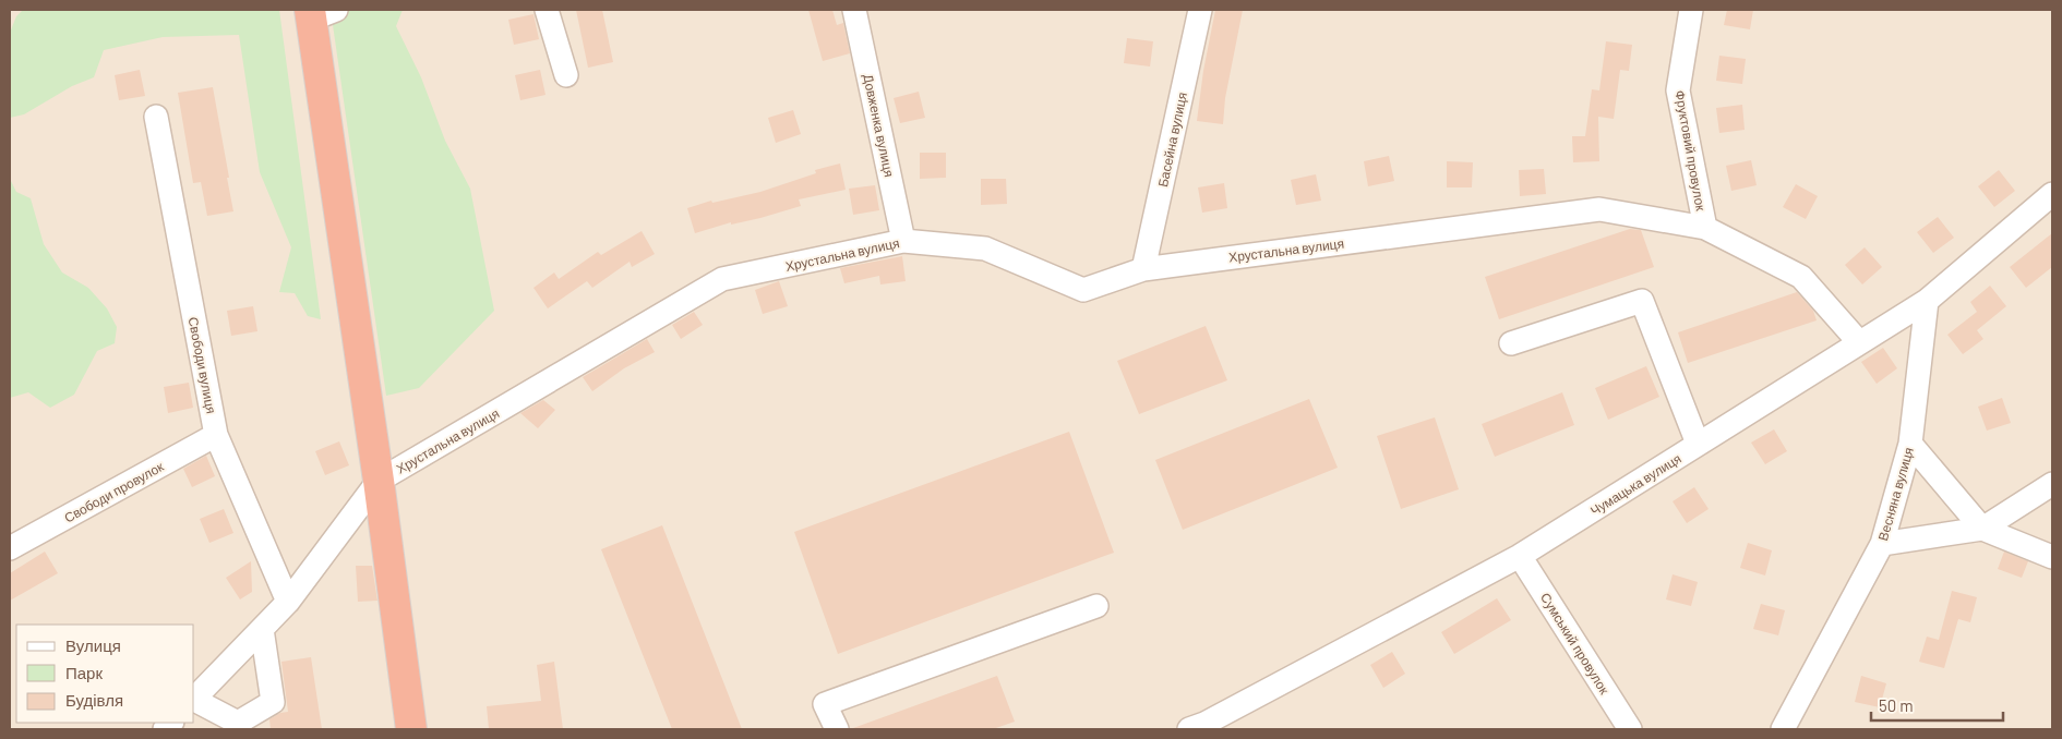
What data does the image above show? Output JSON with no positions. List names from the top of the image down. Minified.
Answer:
{"streets":{"street":["Довженка вулиця","Басейна вулиця","Фруктовий провулок","Хрустальна вулиця","Свободи вулиця","Чумацька вулиця","Свободи провулок","Весняна вулиця","Сумський провулок"]},"crossings":[["Довженка вулиця","Хрустальна вулиця"],["Басейна вулиця","Хрустальна вулиця"],["Фруктовий провулок","Хрустальна вулиця"],["Хрустальна вулиця","Чумацька вулиця"],["Свободи вулиця","Свободи провулок"],["Чумацька вулиця","Весняна вулиця"],["Чумацька вулиця","Сумський провулок"]],"legend":["Вулиця","Парк","Будівля"],"scale_bar":"50 m"}
